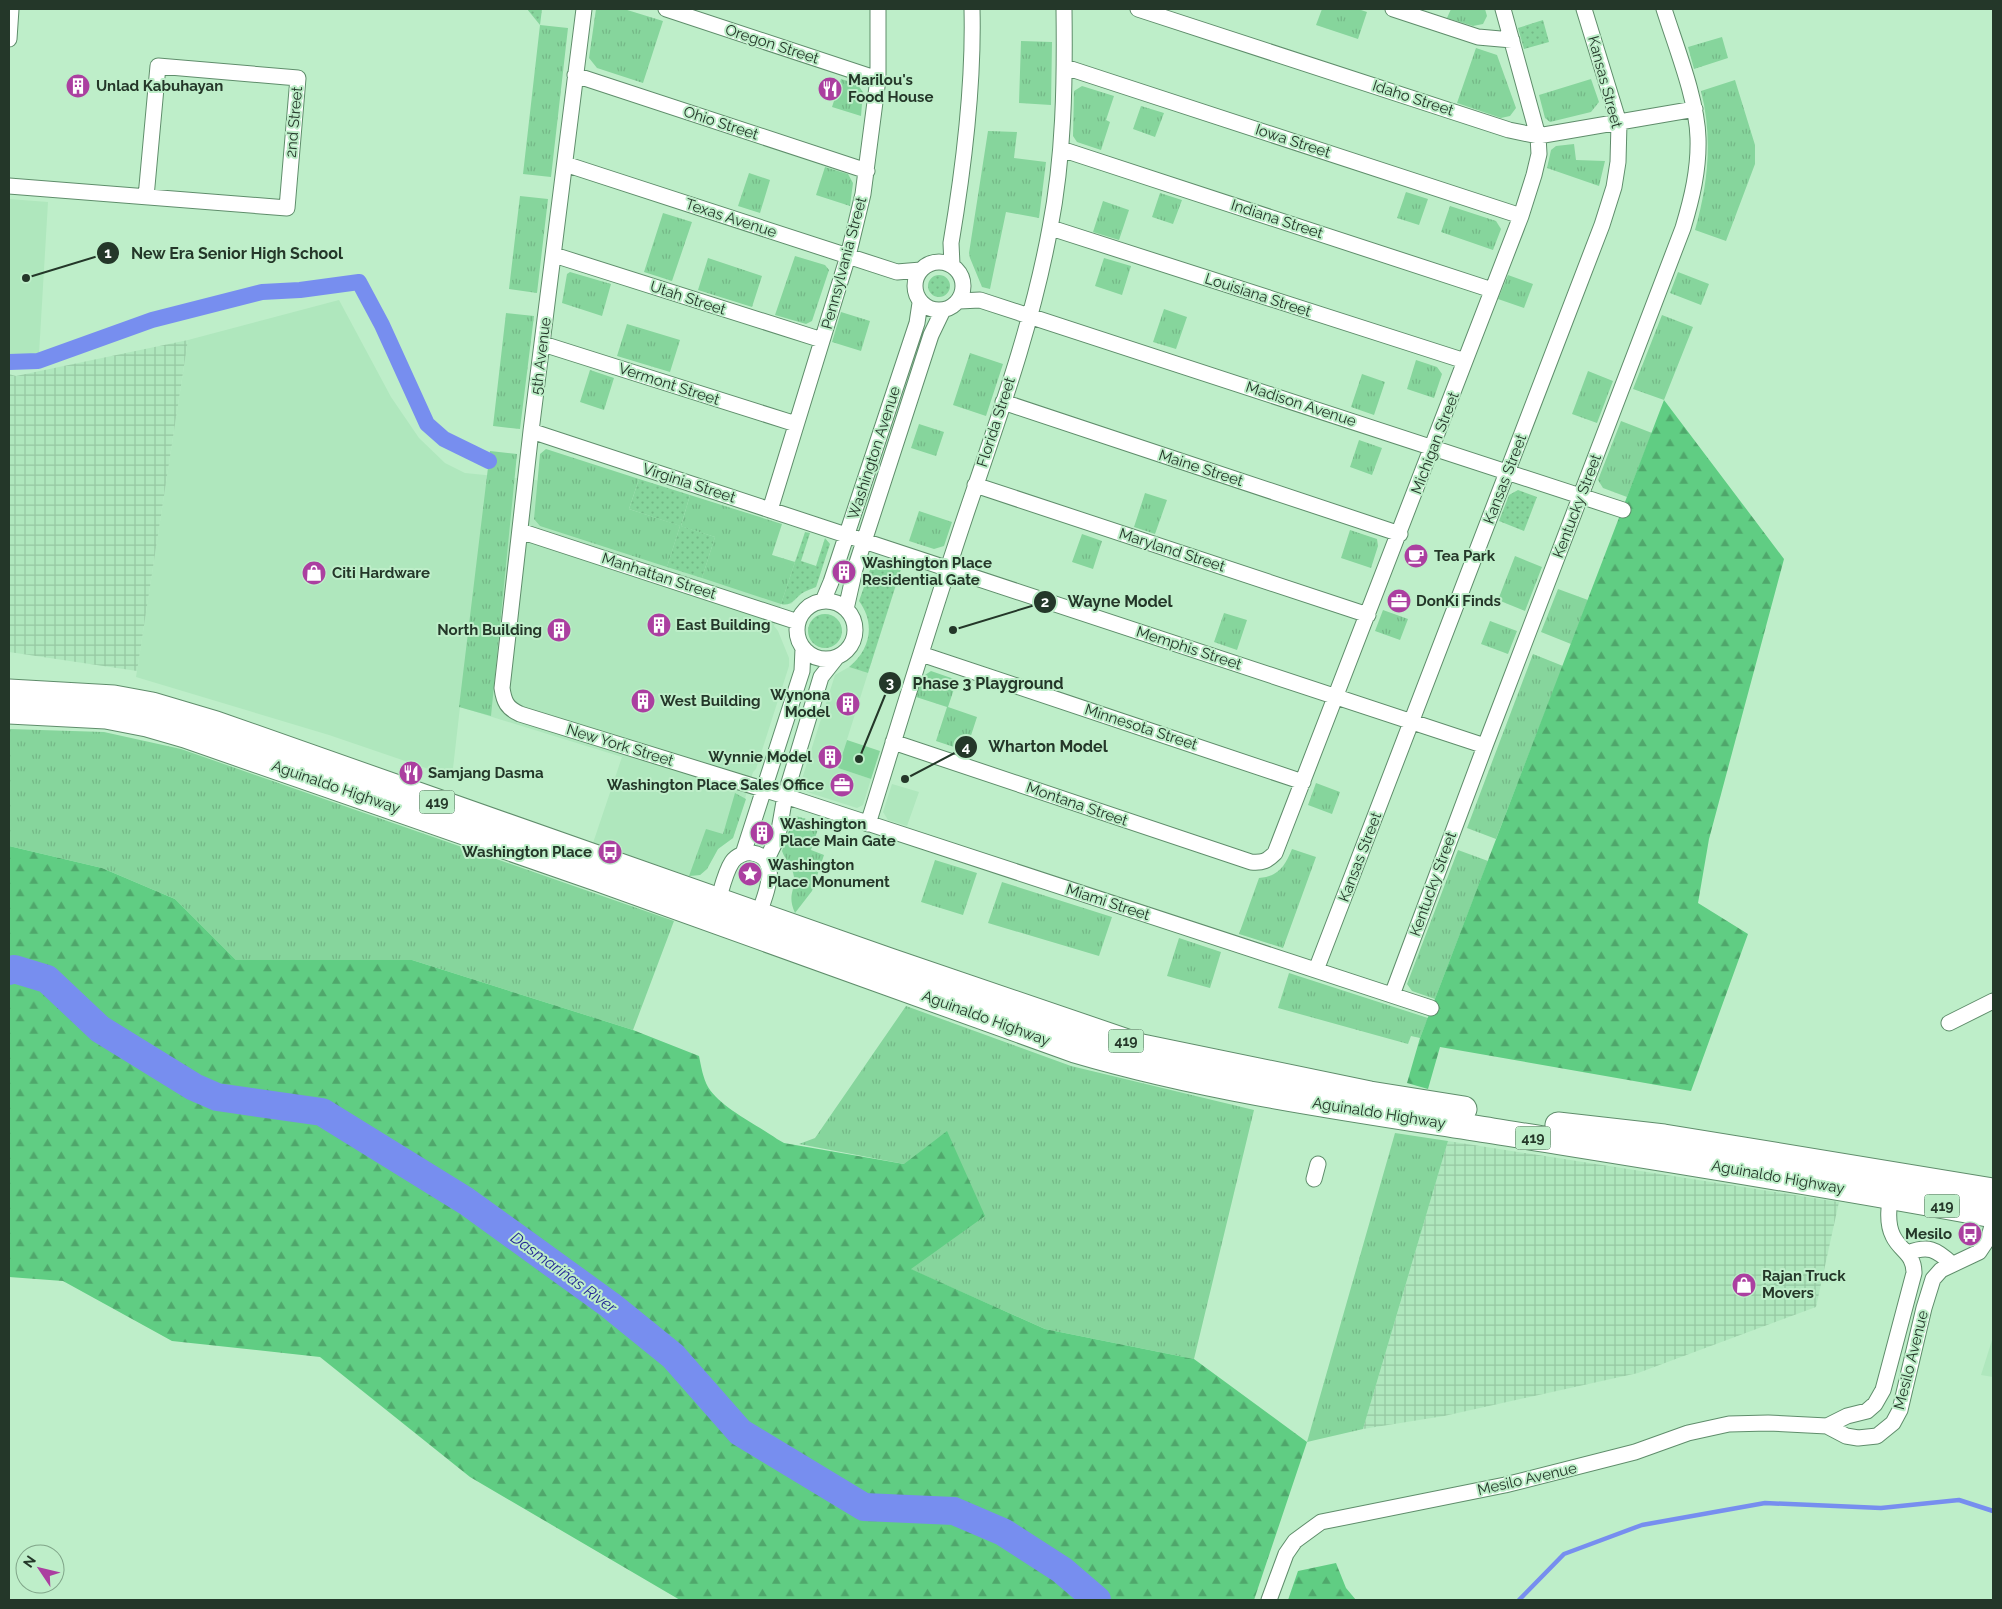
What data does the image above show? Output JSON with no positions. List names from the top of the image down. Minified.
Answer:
{"streets":{"main road":["Aguinaldo Highway","419"],"street":["Oregon Street","Kansas Street","Idaho Street","2nd Street","Ohio Street","Iowa Street","Texas Avenue","Indiana Street","Pennsylvania Street","Louisiana Street","Utah Street","5th Avenue","Vermont Street","Madison Avenue","Florida Street","Michigan Street","Washington Avenue","Maine Street","Virginia Street","Kentucky Street","Maryland Street","Manhattan Street","Memphis Street","Minnesota Street","New York Street","Montana Street","Miami Street","Mesilo Avenue"]},"crossings":[["Oregon Street","Pennsylvania Street"],["Kansas Street","Idaho Street"],["Kansas Street","Madison Avenue"],["Kansas Street","Memphis Street"],["Kansas Street","Miami Street"],["Idaho Street","Michigan Street"],["Idaho Street","Kentucky Street"],["Ohio Street","Pennsylvania Street"],["Ohio Street","5th Avenue"],["Iowa Street","Florida Street"],["Iowa Street","Michigan Street"],["Texas Avenue","Pennsylvania Street"],["Texas Avenue","5th Avenue"],["Texas Avenue","Madison Avenue"],["Texas Avenue","Washington Avenue"],["Indiana Street","Florida Street"],["Indiana Street","Michigan Street"],["Pennsylvania Street","Utah Street"],["Pennsylvania Street","Vermont Street"],["Pennsylvania Street","Virginia Street"],["Louisiana Street","Florida Street"],["Louisiana Street","Michigan Street"],["Utah Street","5th Avenue"],["5th Avenue","Vermont Street"],["5th Avenue","Virginia Street"],["5th Avenue","Manhattan Street"],["5th Avenue","New York Street"],["Madison Avenue","Florida Street"],["Madison Avenue","Michigan Street"],["Madison Avenue","Washington Avenue"],["Madison Avenue","Kentucky Street"],["Florida Street","Maine Street"],["Florida Street","Maryland Street"],["Florida Street","Memphis Street"],["Florida Street","Minnesota Street"],["Florida Street","Montana Street"],["Florida Street","Miami Street"],["Michigan Street","Maine Street"],["Michigan Street","Maryland Street"],["Michigan Street","Memphis Street"],["Michigan Street","Minnesota Street"],["Michigan Street","Montana Street"],["Washington Avenue","Virginia Street"],["Washington Avenue","Manhattan Street"],["Washington Avenue","Memphis Street"],["Virginia Street","Memphis Street"],["Kentucky Street","Memphis Street"],["Kentucky Street","Miami Street"],["New York Street","Miami Street"],["Aguinaldo Highway","Mesilo Avenue"]],"water":["Dasmariñas River"],"places":{"building":["Unlad Kabuhayan","Washington Place Residential Gate","East Building","North Building","West Building","Wynona Model","Wynnie Model","Washington Place Main Gate"],"restaurant":["Marilou's Food House","Samjang Dasma"],"other":["New Era Senior High School","Wayne Model","Phase 3 Playground","Wharton Model"],"cafe":["Tea Park"],"shop":["Citi Hardware","Rajan Truck Movers"],"office":["DonKi Finds","Washington Place Sales Office"],"bus stop":["Washington Place","Mesilo"],"place":["Washington Place Monument"]},"north":"top left"}
